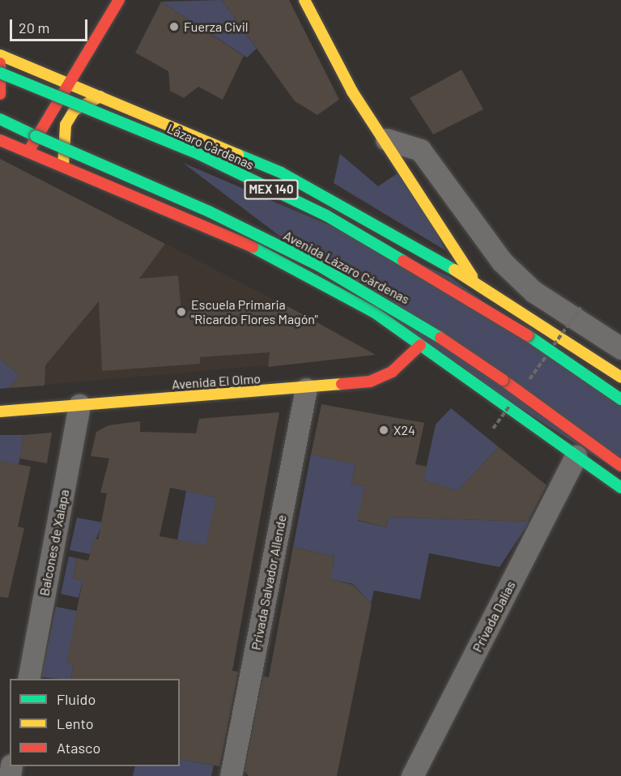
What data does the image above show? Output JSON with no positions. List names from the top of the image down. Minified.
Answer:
{"streets":{"main road":["Lázaro Cárdenas","MEX 140","Avenida Lázaro Cárdenas","Avenida El Olmo"],"street":["Balcones de Xalapa","Privada Salvador Allende","Privada Dalías"]},"crossings":[["Avenida El Olmo","Balcones de Xalapa"],["Avenida El Olmo","Privada Salvador Allende"]],"places":["Fuerza Civil","Escuela Primaria \"Ricardo Flores Magón\"","X24"],"legend":["Fluido","Lento","Atasco"],"scale_bar":"20 m"}
